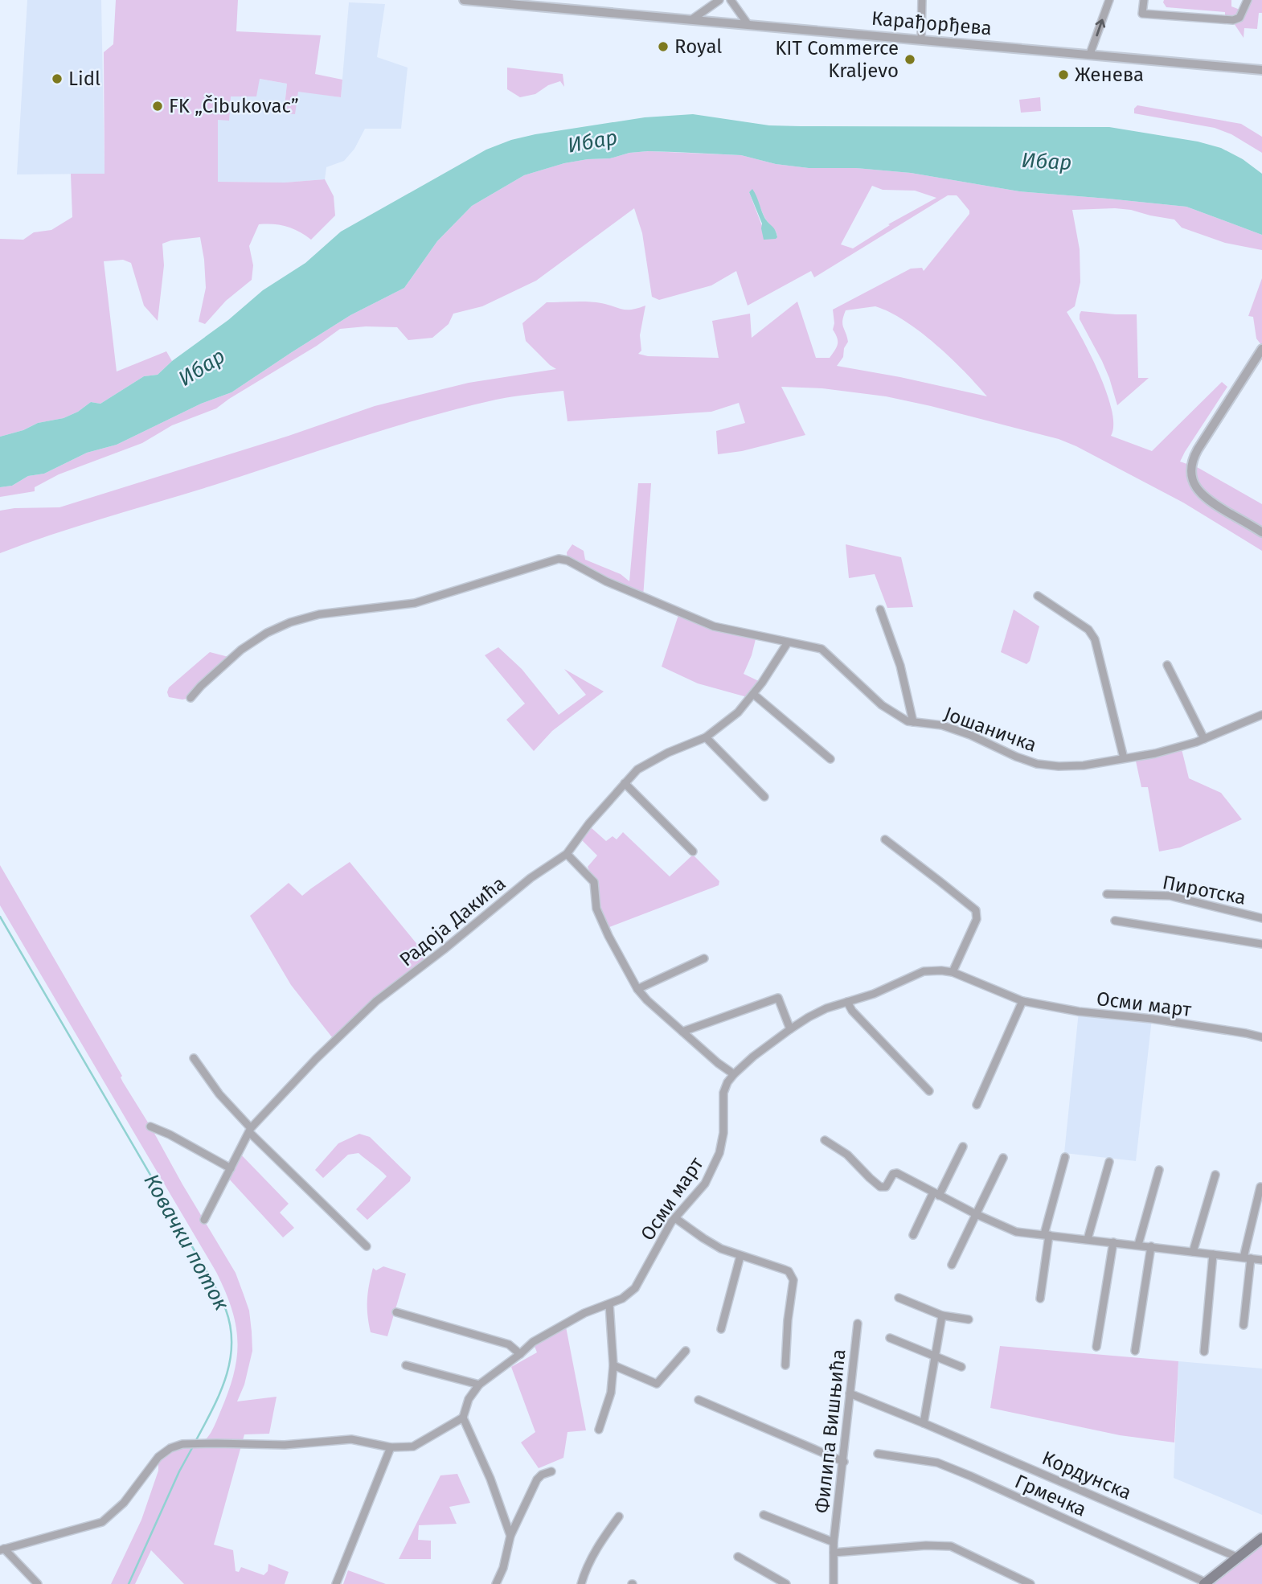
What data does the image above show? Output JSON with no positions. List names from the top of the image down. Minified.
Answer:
{"streets":{"street":["Карађорђева","Јошаничка","Пиротска","Радоја Дакића","Осми март","Филипа Вишњића","Кордунска","Грмечка"]},"crossings":[["Филипа Вишњића","Кордунска"]],"water":["Ибар","Ковачки поток"],"places":["Royal","KIT Commerce Kraljevo","Женева","Lidl","FK „Čibukovac”"]}
